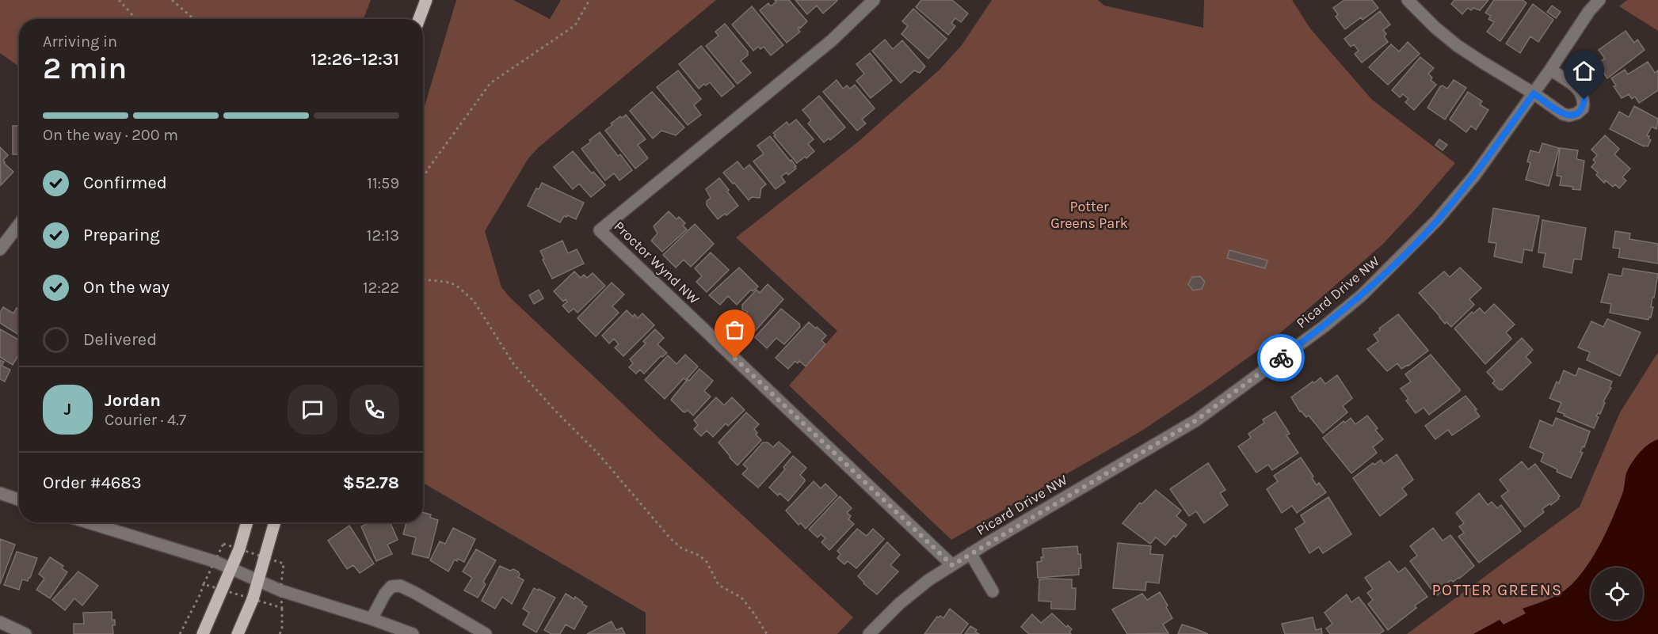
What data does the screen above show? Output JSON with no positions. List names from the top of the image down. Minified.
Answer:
{"streets":{"street":["Proctor Wynd NW","Picard Drive NW"]},"crossings":[["Proctor Wynd NW","Picard Drive NW"]],"districts":["POTTER GREENS"],"parks":["Potter Greens Park"],"page":{"heading":["2 min","Arriving in","12:26–12:31"],"panel":["Jordan","Courier · 4.7","Order #4683","$52.78"],"bar":"On the way · 200 m","list":[["Confirmed","11:59"],["Preparing","12:13"],["On the way","12:22"],"Delivered"],"round":"J"}}
